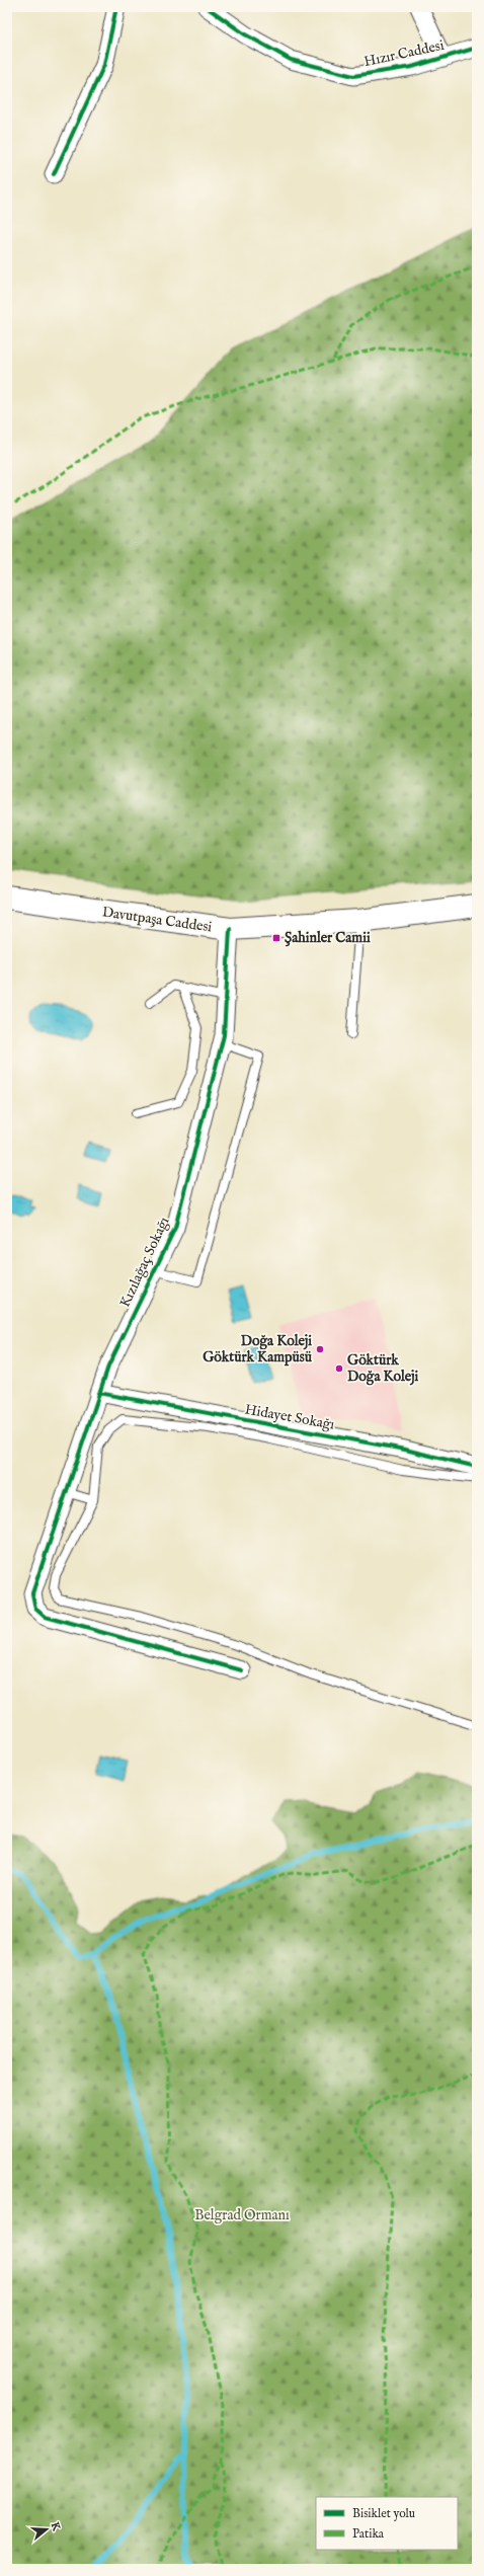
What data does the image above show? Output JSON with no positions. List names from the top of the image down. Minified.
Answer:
{"streets":{"street":["Hızır Caddesi","Davutpaşa Caddesi","Kızılağaç Sokağı","Hidayet Sokağı"]},"crossings":[["Davutpaşa Caddesi","Kızılağaç Sokağı"],["Kızılağaç Sokağı","Hidayet Sokağı"]],"parks":["Belgrad Ormanı"],"places":{"transit":["Şahinler Camii"],"other":["Doğa Koleji Göktürk Kampüsü","Göktürk Doğa Koleji"]},"legend":["Bisiklet yolu","Patika"],"north":"right"}
